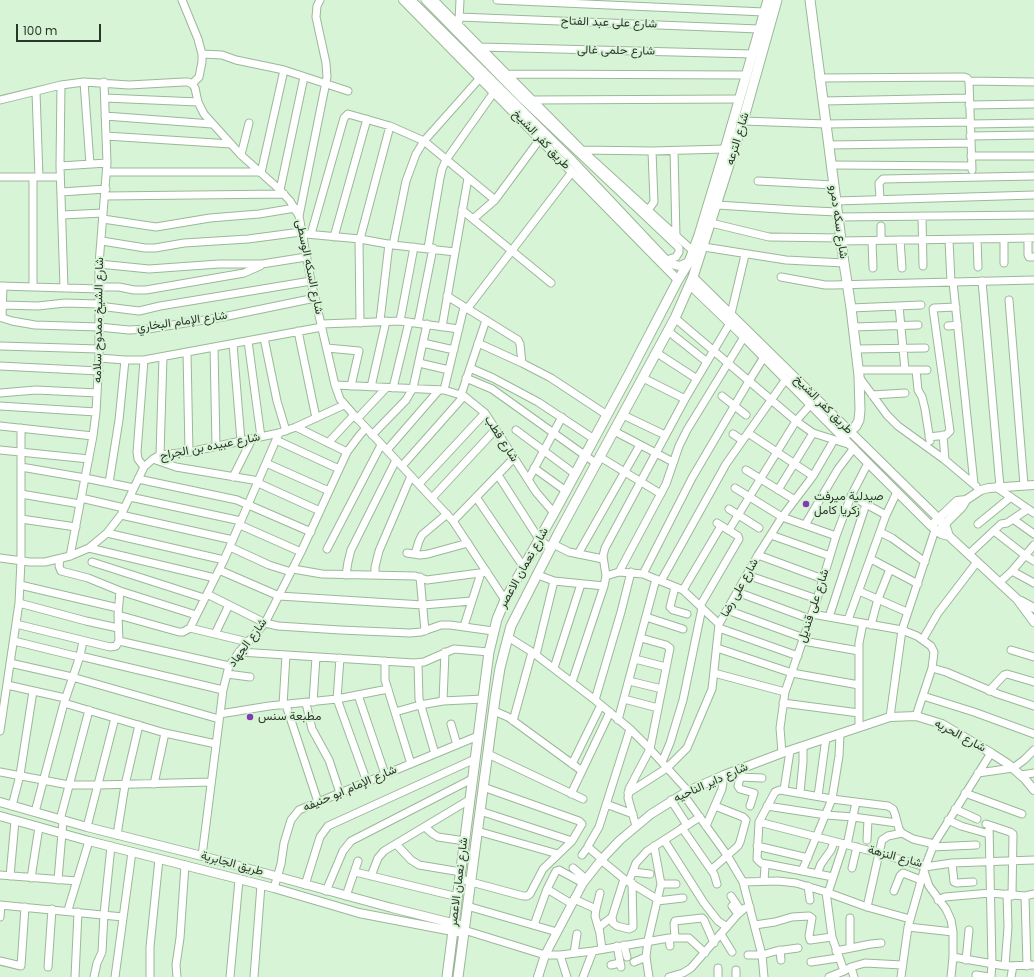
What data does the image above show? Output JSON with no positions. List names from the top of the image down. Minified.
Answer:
{"streets":{"main road":["شارع الترعه","شارع سكه دمرو","شارع نعمان الاعصر"],"street":["شارع على عبد الفتاح","شارع حلمى غالى","طريق كفر الشيخ","شارع السكه الوسطى","شارع الشيخ ممدوح سلامه","شارع الإمام البخاري","شارع قطب","شارع عبيده بن الجراح","شارع على رضا","شارع على قنديل","شارع الجهاد","شارع الحريه","شارع داير الناحيه","شارع الإمام ابو حنيفه","شارع النزهة","طريق الجابرية"]},"crossings":[["شارع على عبد الفتاح","شارع الترعه"],["شارع حلمى غالى","شارع الترعه"],["شارع الترعه","طريق كفر الشيخ"],["شارع الترعه","شارع نعمان الاعصر"],["طريق كفر الشيخ","شارع سكه دمرو"],["طريق كفر الشيخ","شارع نعمان الاعصر"],["طريق كفر الشيخ","شارع على قنديل"],["شارع السكه الوسطى","شارع الإمام البخاري"],["شارع السكه الوسطى","شارع قطب"],["شارع السكه الوسطى","شارع عبيده بن الجراح"],["شارع السكه الوسطى","شارع نعمان الاعصر"],["شارع السكه الوسطى","شارع الجهاد"],["شارع الشيخ ممدوح سلامه","شارع الإمام البخاري"],["شارع الشيخ ممدوح سلامه","شارع عبيده بن الجراح"],["شارع قطب","شارع نعمان الاعصر"],["شارع نعمان الاعصر","شارع الإمام ابو حنيفه"],["شارع نعمان الاعصر","طريق الجابرية"],["شارع على قنديل","شارع الحريه"],["شارع على قنديل","شارع داير الناحيه"],["شارع الجهاد","طريق الجابرية"],["شارع الحريه","شارع داير الناحيه"],["شارع الإمام ابو حنيفه","طريق الجابرية"]],"places":["صيدلية ميرفت زكريا كامل","مطبعة سنس"],"scale_bar":"100 m"}
